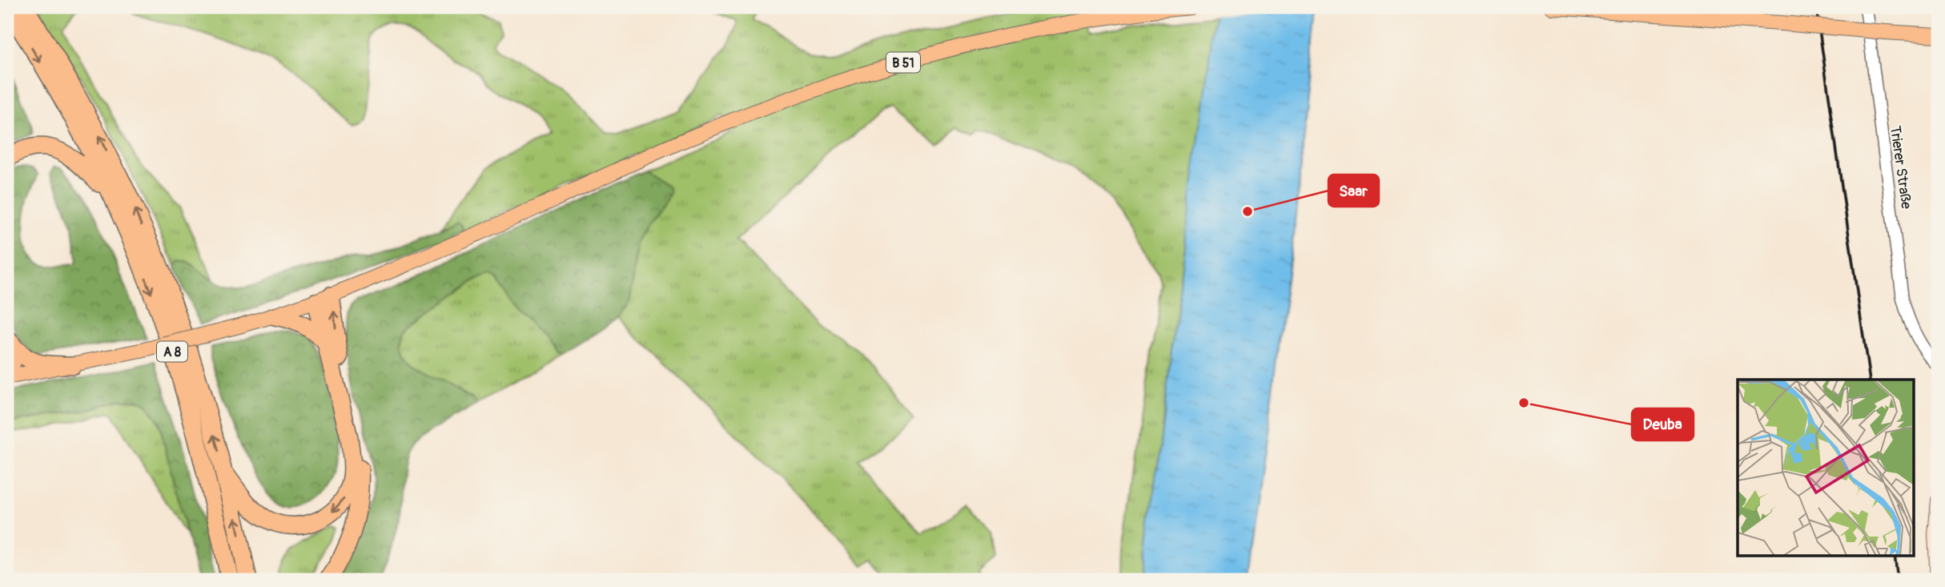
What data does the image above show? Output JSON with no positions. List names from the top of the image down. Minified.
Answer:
{"streets":{"highway":["A 8"],"main road":["B 51"],"street":["Trierer Straße"]},"places":["Saar","Deuba"]}
